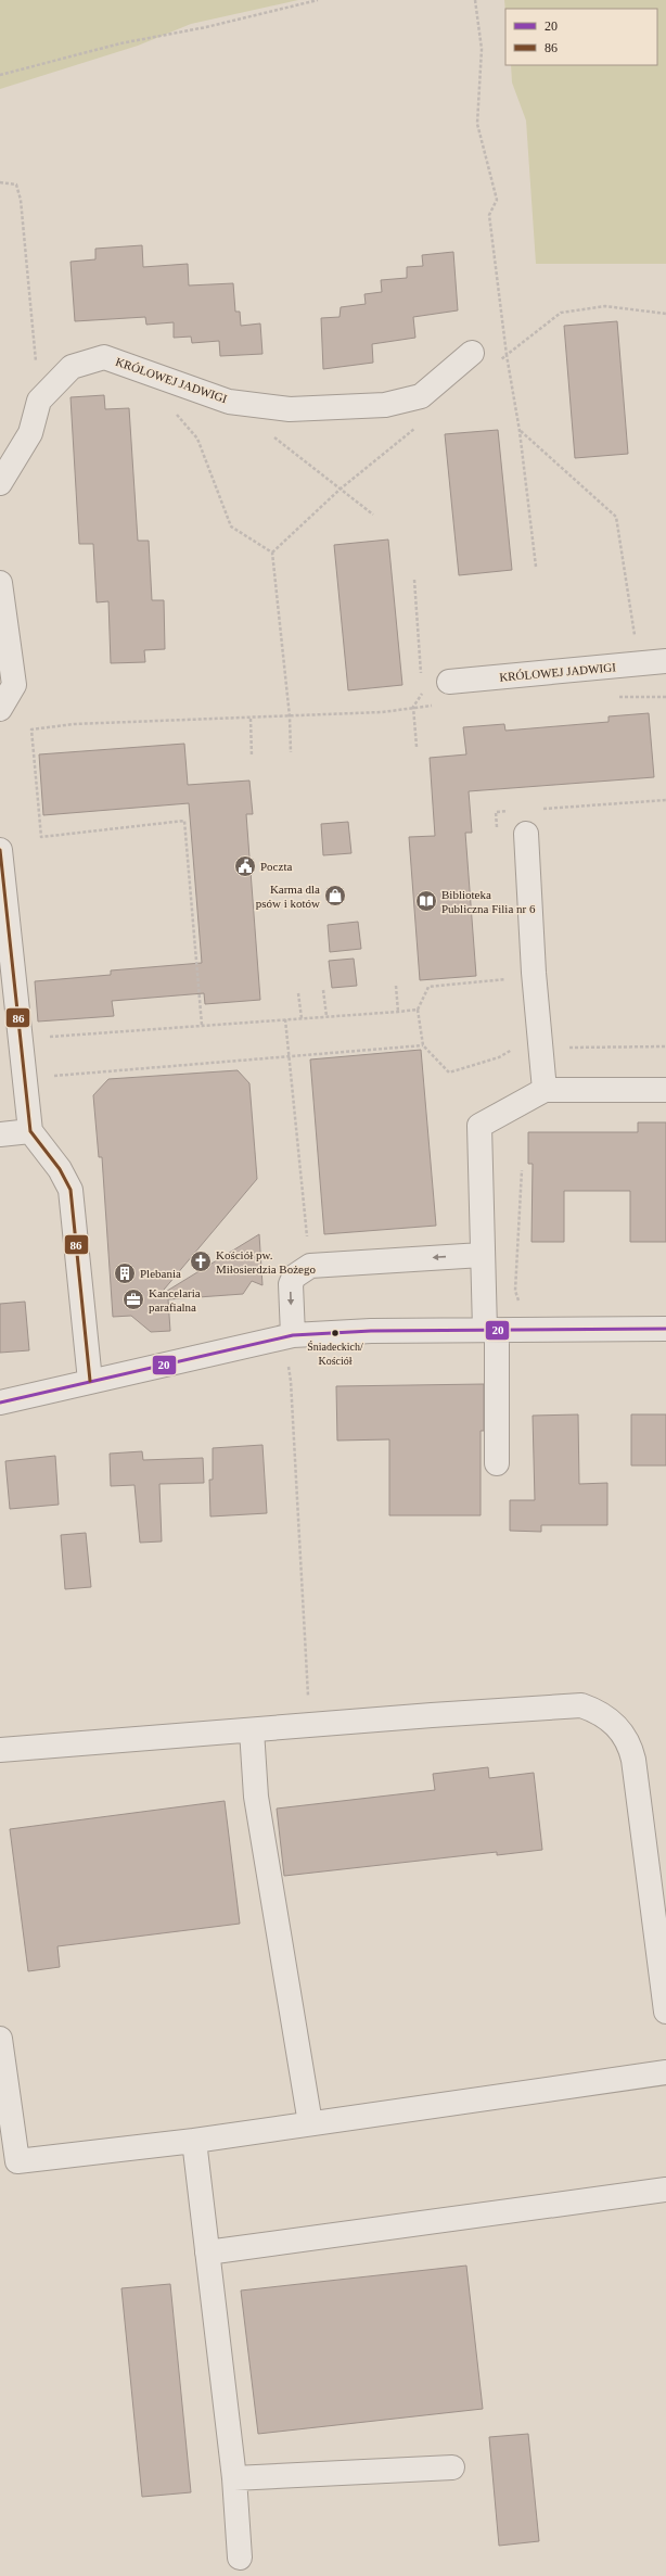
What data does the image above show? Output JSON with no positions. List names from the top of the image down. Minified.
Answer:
{"streets":{"street":["KRÓLOWEJ JADWIGI"]},"places":{"public building":["Poczta"],"shop":["Karma dla psów i kotów"],"library":["Biblioteka Publiczna Filia nr 6"],"church":["Kościół pw. Miłosierdzia Bożego"],"building":["Plebania"],"office":["Kancelaria parafialna"],"other":["Śniadeckich/ Kościół"]},"lines":["transit line 86","transit line 20"],"legend":["20","86"]}
